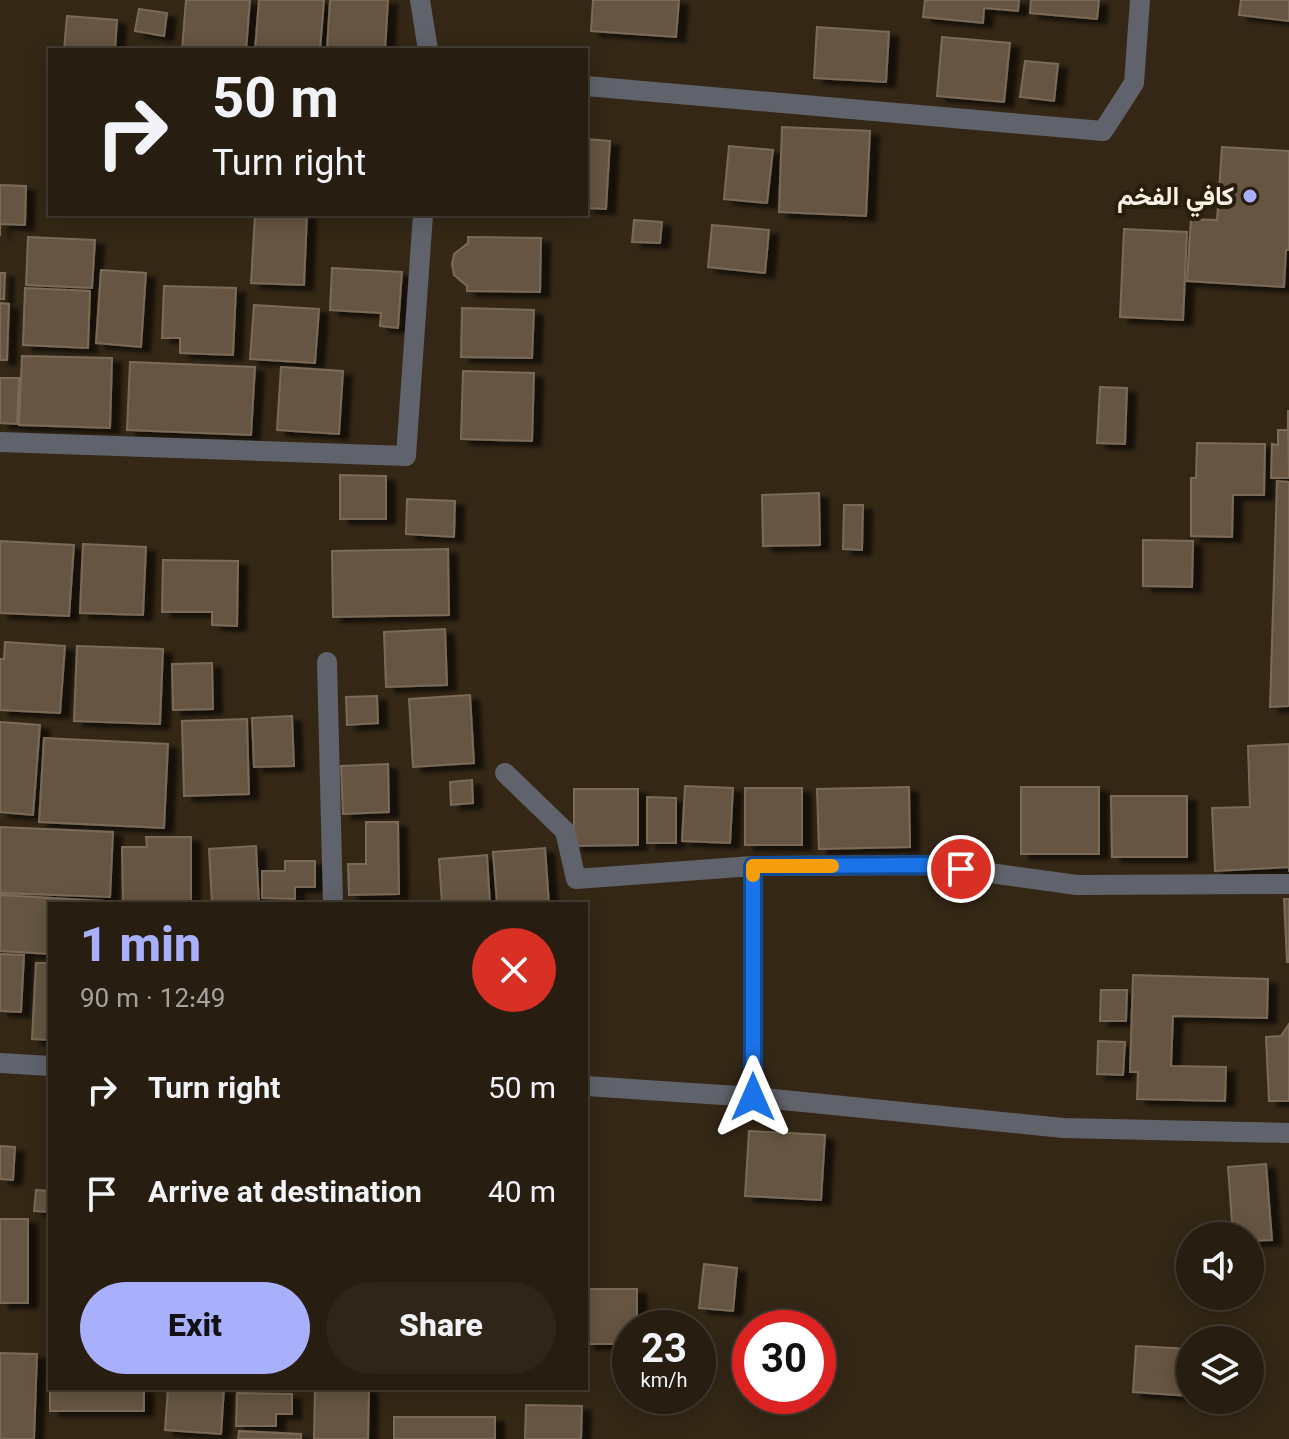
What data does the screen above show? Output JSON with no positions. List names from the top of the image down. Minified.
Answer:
{"places":["كافي الفخم"],"page":{"turn":["50 m","Turn right"],"heading":["1 min","90 m · 12:49"],"list":[{"name":"Turn right","value":"50 m"},{"name":"Arrive at destination","value":"40 m"}],"buttons":["Exit","Share"],"speed":"23 km/h","limit":"30"}}
